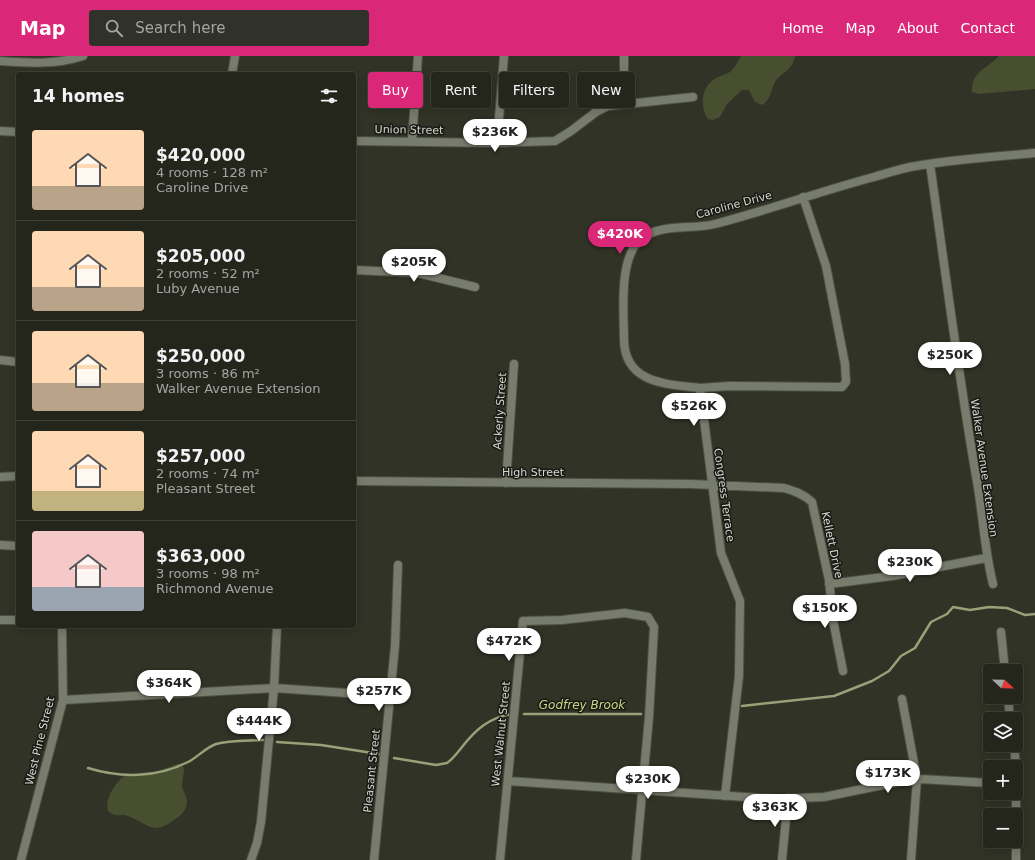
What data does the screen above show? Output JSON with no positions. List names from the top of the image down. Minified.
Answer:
{"streets":{"street":["Union Street","Caroline Drive","Ackerly Street","Walker Avenue Extension","High Street","Congress Terrace","Kellett Drive","West Walnut Street","West Pine Street","Pleasant Street"]},"crossings":[["Caroline Drive","Walker Avenue Extension"],["Caroline Drive","Congress Terrace"],["Ackerly Street","High Street"],["High Street","Congress Terrace"],["High Street","Kellett Drive"],["Congress Terrace","Kellett Drive"]],"water":["Godfrey Brook"],"north":"right","page":{"header":"Map","search":"Search here","nav":["Home","Map","About","Contact"],"chip":["Buy","Rent","Filters","New"],"heading":"14 homes","price":["$236K","$420K","$205K","$250K","$526K","$230K","$150K","$472K","$364K","$257K","$444K","$173K","$230K","$363K"],"list":[{"name":"$420,000","note":"4 rooms · 128 m² · Caroline Drive"},{"name":"$205,000","note":"2 rooms · 52 m² · Luby Avenue"},{"name":"$250,000","note":"3 rooms · 86 m² · Walker Avenue Extension"},{"name":"$257,000","note":"2 rooms · 74 m² · Pleasant Street"},{"name":"$363,000","note":"3 rooms · 98 m² · Richmond Avenue"}],"map_buttons":["+","−"]}}
